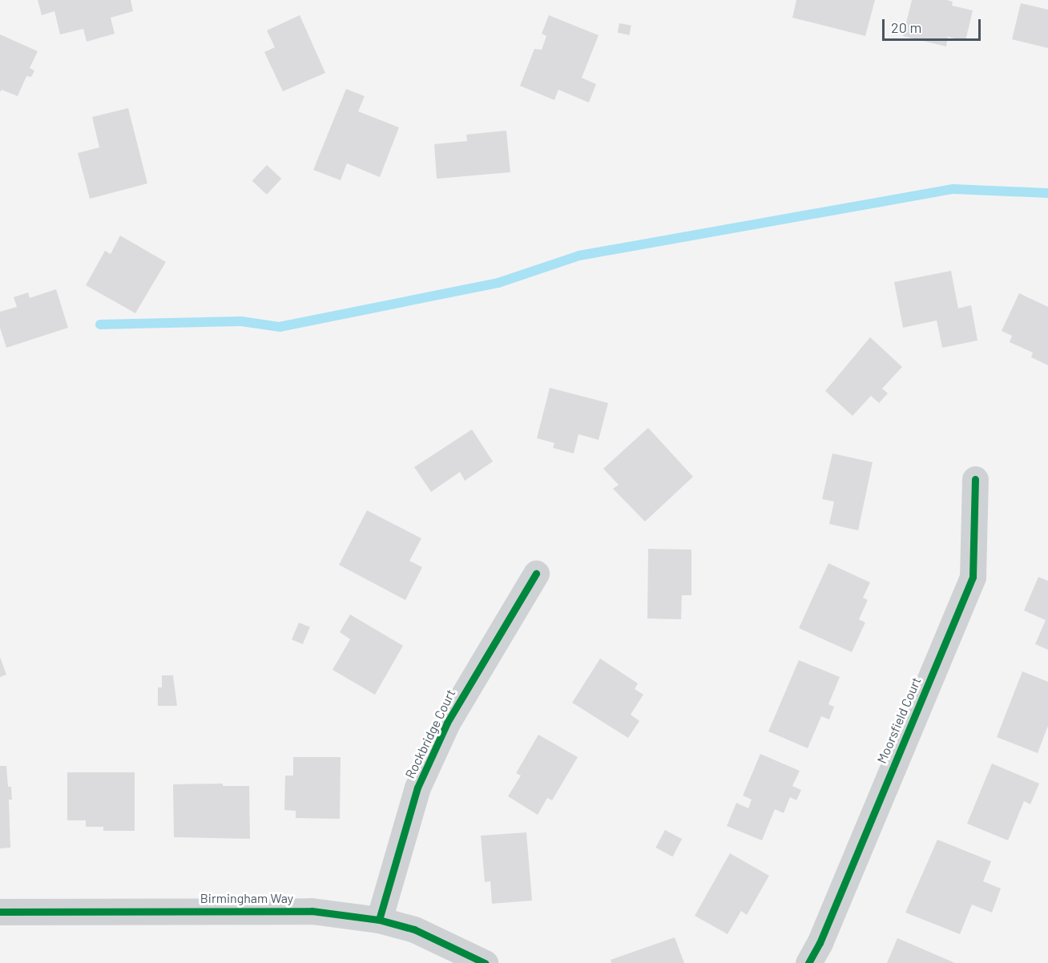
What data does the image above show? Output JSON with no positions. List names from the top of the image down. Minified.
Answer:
{"streets":{"street":["Moorsfield Court","Rockbridge Court","Birmingham Way"]},"crossings":[["Rockbridge Court","Birmingham Way"]],"scale_bar":"20 m"}
